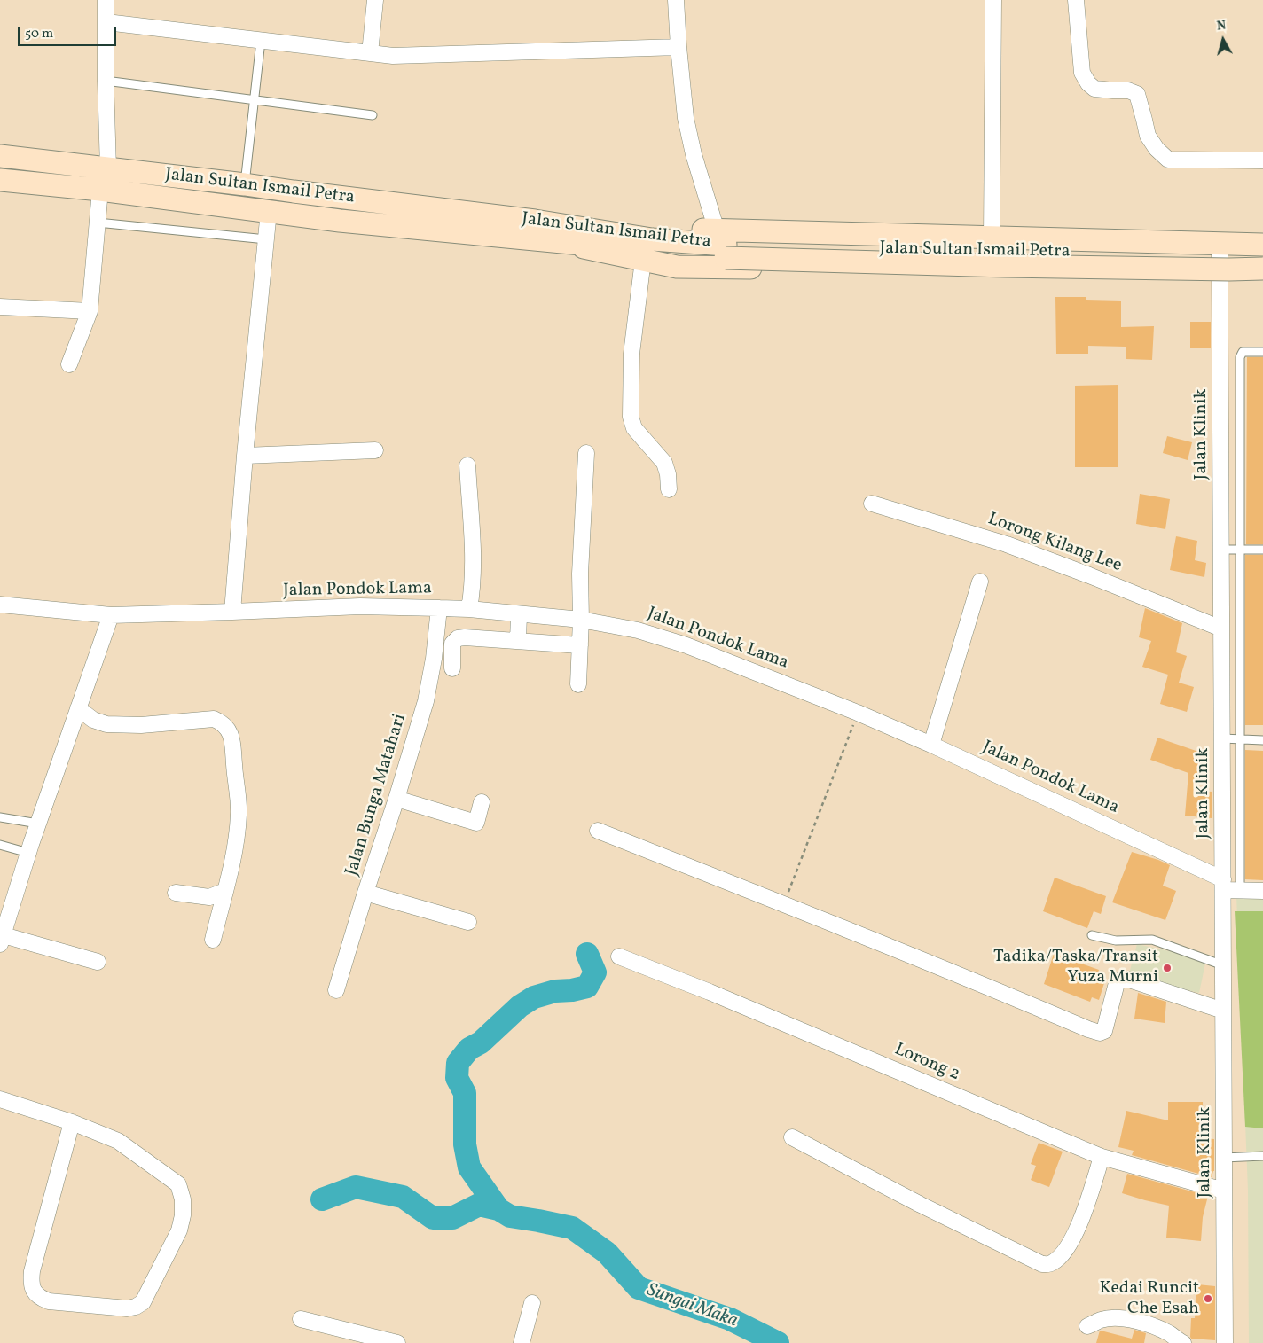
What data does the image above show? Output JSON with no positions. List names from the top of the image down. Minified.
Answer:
{"streets":{"main road":["Jalan Sultan Ismail Petra"],"street":["Jalan Klinik","Lorong Kilang Lee","Jalan Pondok Lama","Jalan Bunga Matahari","Lorong 2"]},"crossings":[["Jalan Klinik","Lorong Kilang Lee"],["Jalan Klinik","Jalan Pondok Lama"],["Jalan Klinik","Lorong 2"],["Jalan Pondok Lama","Jalan Bunga Matahari"]],"water":["Sungai Maka"],"places":["Tadika/Taska/Transit Yuza Murni","Kedai Runcit Che Esah"],"scale_bar":"50 m","north":"top"}
